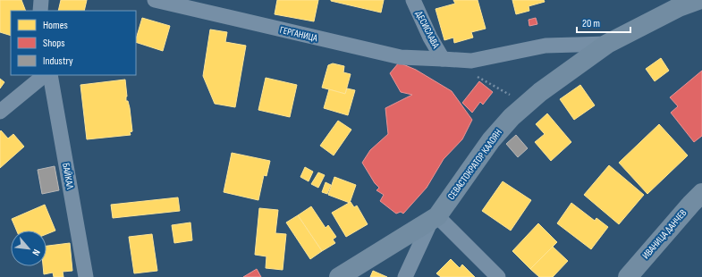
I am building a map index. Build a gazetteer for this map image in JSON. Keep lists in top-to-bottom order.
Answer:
{
  "streets": {
    "main road": ["СЕВАСТОКРАТОР КАЛОЯН", "ИВАНИЦА ДАНЧЕВ"],
    "street": ["ДЕСИСЛАВА", "ГЕРГАНИЦА", "БАЙКАЛ"]
  },
  "crossings": [
    ["ДЕСИСЛАВА", "ГЕРГАНИЦА"],
    ["ДЕСИСЛАВА", "СЕВАСТОКРАТОР КАЛОЯН"],
    ["ГЕРГАНИЦА", "СЕВАСТОКРАТОР КАЛОЯН"]
  ],
  "legend": ["Homes", "Shops", "Industry"],
  "scale_bar": "20 m",
  "north": "bottom right"
}
